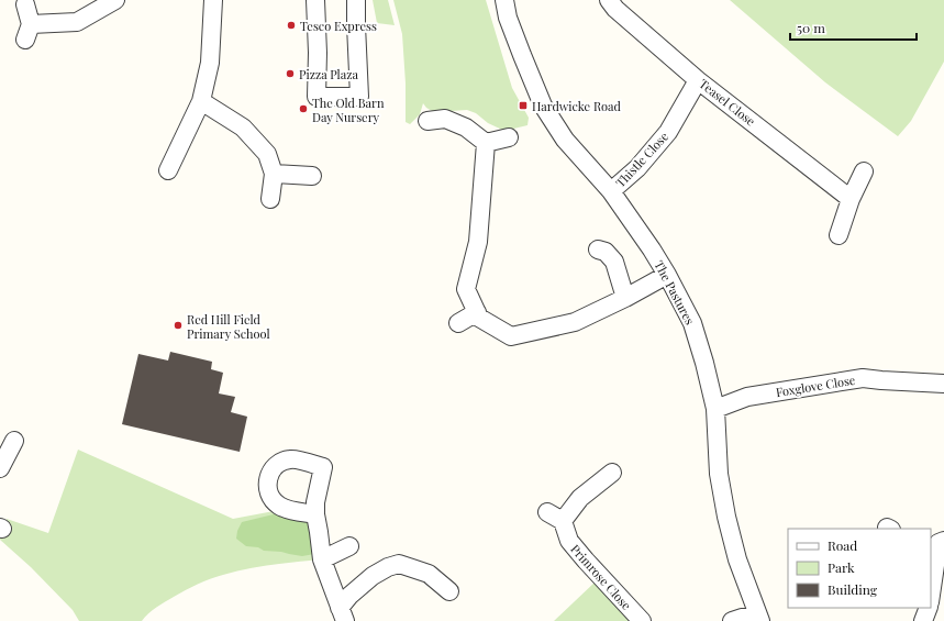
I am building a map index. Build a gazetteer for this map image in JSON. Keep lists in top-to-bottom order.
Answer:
{
  "streets": {
    "street": [
      "Teasel Close",
      "Thistle Close",
      "The Pastures",
      "Foxglove Close",
      "Primrose Close"
    ]
  },
  "crossings": [
    ["Teasel Close", "Thistle Close"],
    ["Thistle Close", "The Pastures"],
    ["The Pastures", "Foxglove Close"]
  ],
  "places": {
    "other": [
      "Tesco Express",
      "Pizza Plaza",
      "The Old Barn Day Nursery",
      "Red Hill Field Primary School"
    ],
    "transit": ["Hardwicke Road"]
  },
  "legend": ["Road", "Park", "Building"],
  "scale_bar": "50 m"
}
